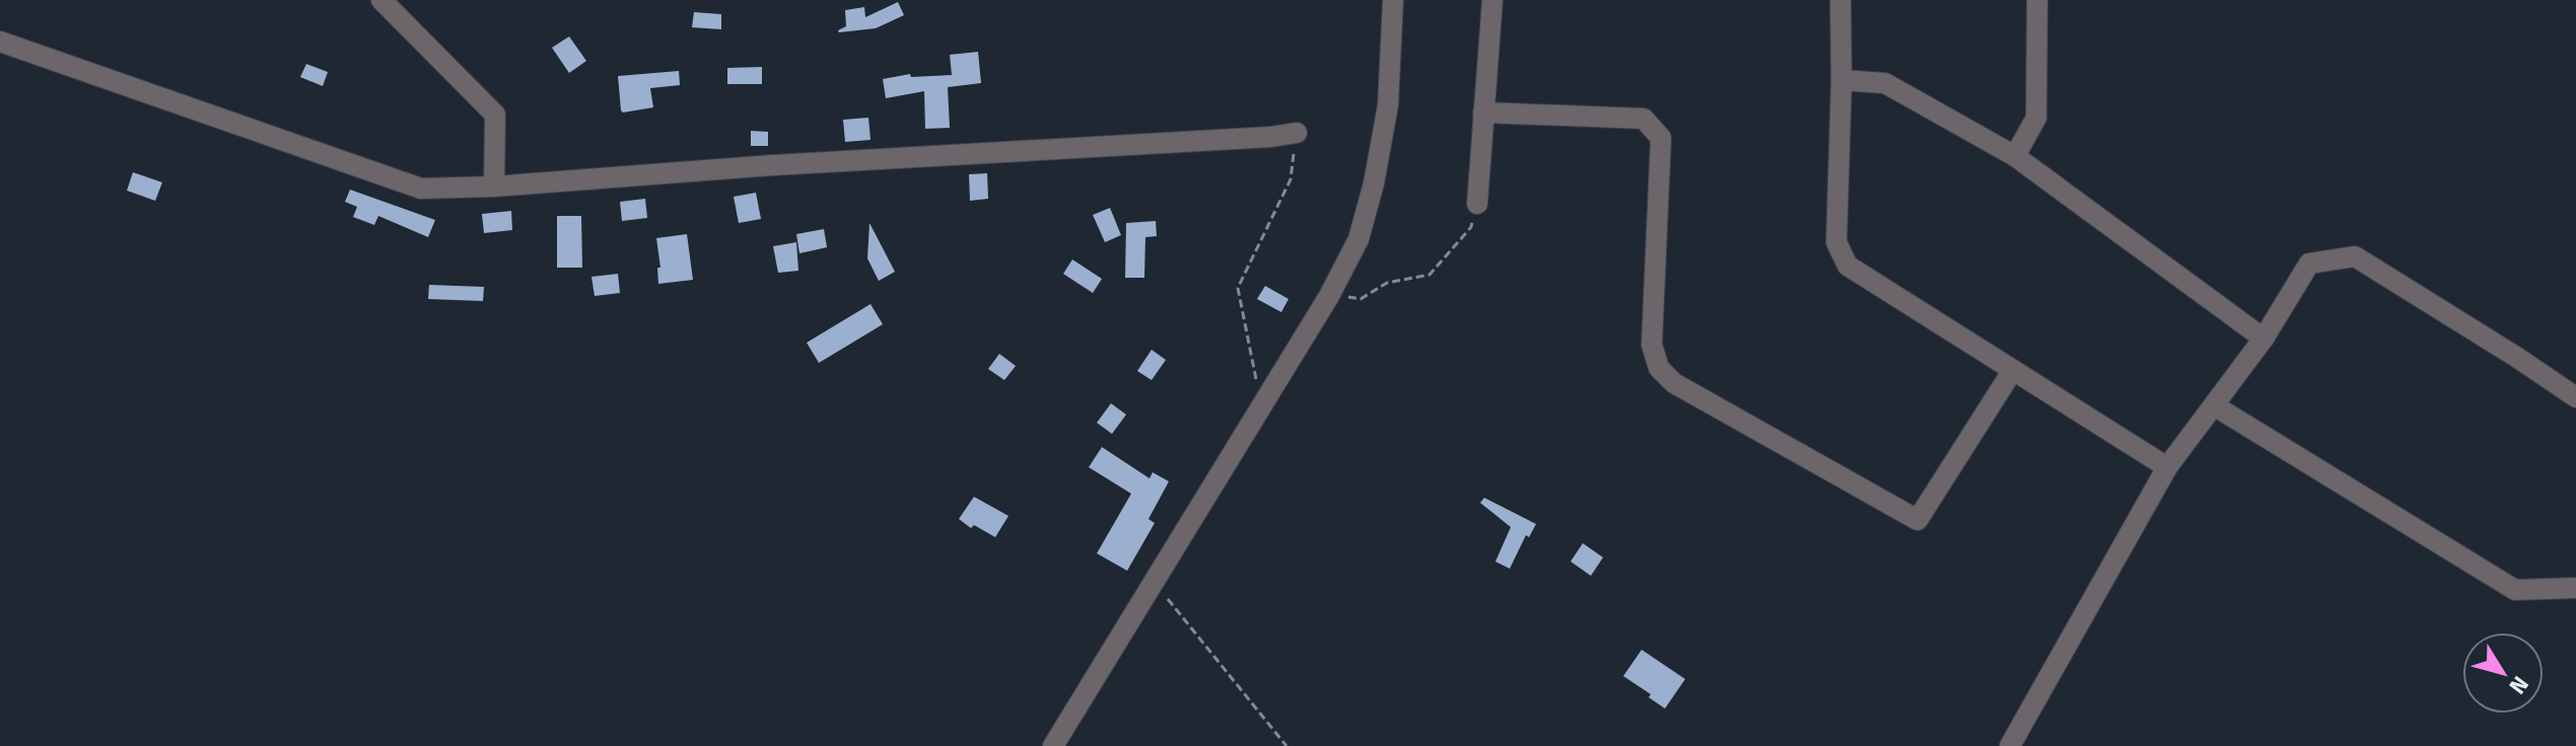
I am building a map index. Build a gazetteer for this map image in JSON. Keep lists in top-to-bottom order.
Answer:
{
  "north": "bottom right"
}
